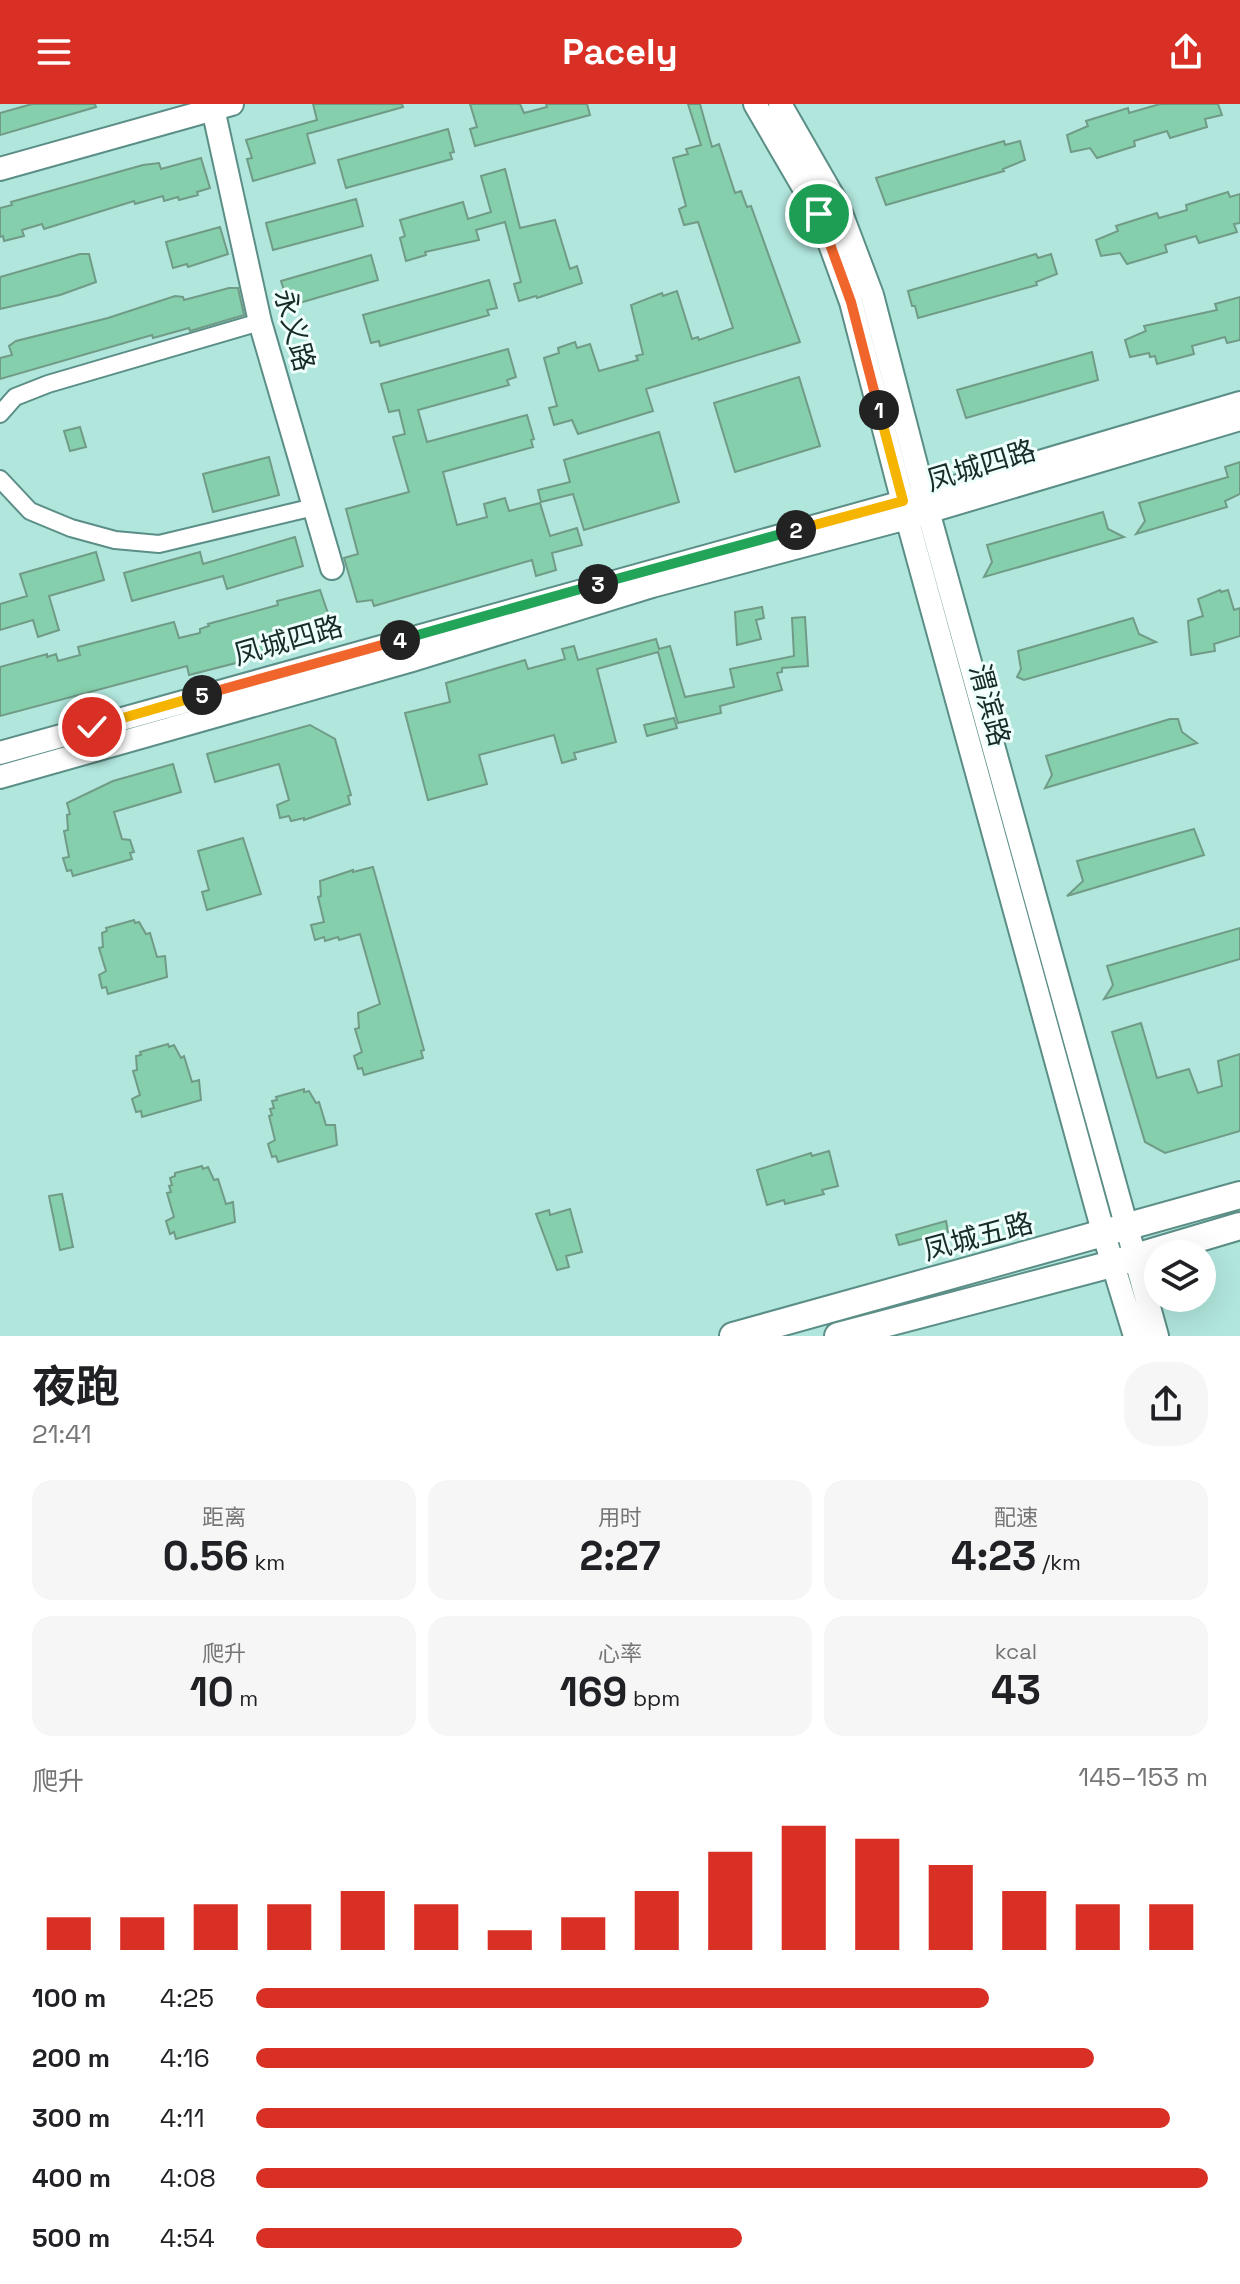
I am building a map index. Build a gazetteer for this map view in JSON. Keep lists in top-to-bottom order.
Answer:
{
  "streets": {
    "main road": ["凤城五路"],
    "street": ["永义路", "凤城四路", "渭滨路"]
  },
  "crossings": [
    ["凤城四路", "渭滨路"],
    ["渭滨路", "凤城五路"]
  ],
  "page": {
    "header": "Pacely",
    "pins": [
      "1",
      "2",
      "3",
      "4",
      "5"
    ],
    "heading": ["夜跑", "21:41"],
    "stats": [
      ["距离", "0.56 km"],
      ["用时", "2:27"],
      ["配速", "4:23 /km"],
      ["爬升", "10 m"],
      ["心率", "169 bpm"],
      ["kcal", "43"]
    ],
    "chart": ["爬升", "145–153 m"],
    "list": [
      {
        "name": "100 m",
        "note": "4:25"
      },
      {
        "name": "200 m",
        "note": "4:16"
      },
      {
        "name": "300 m",
        "note": "4:11"
      },
      {
        "name": "400 m",
        "note": "4:08"
      },
      {
        "name": "500 m",
        "note": "4:54"
      }
    ]
  }
}
